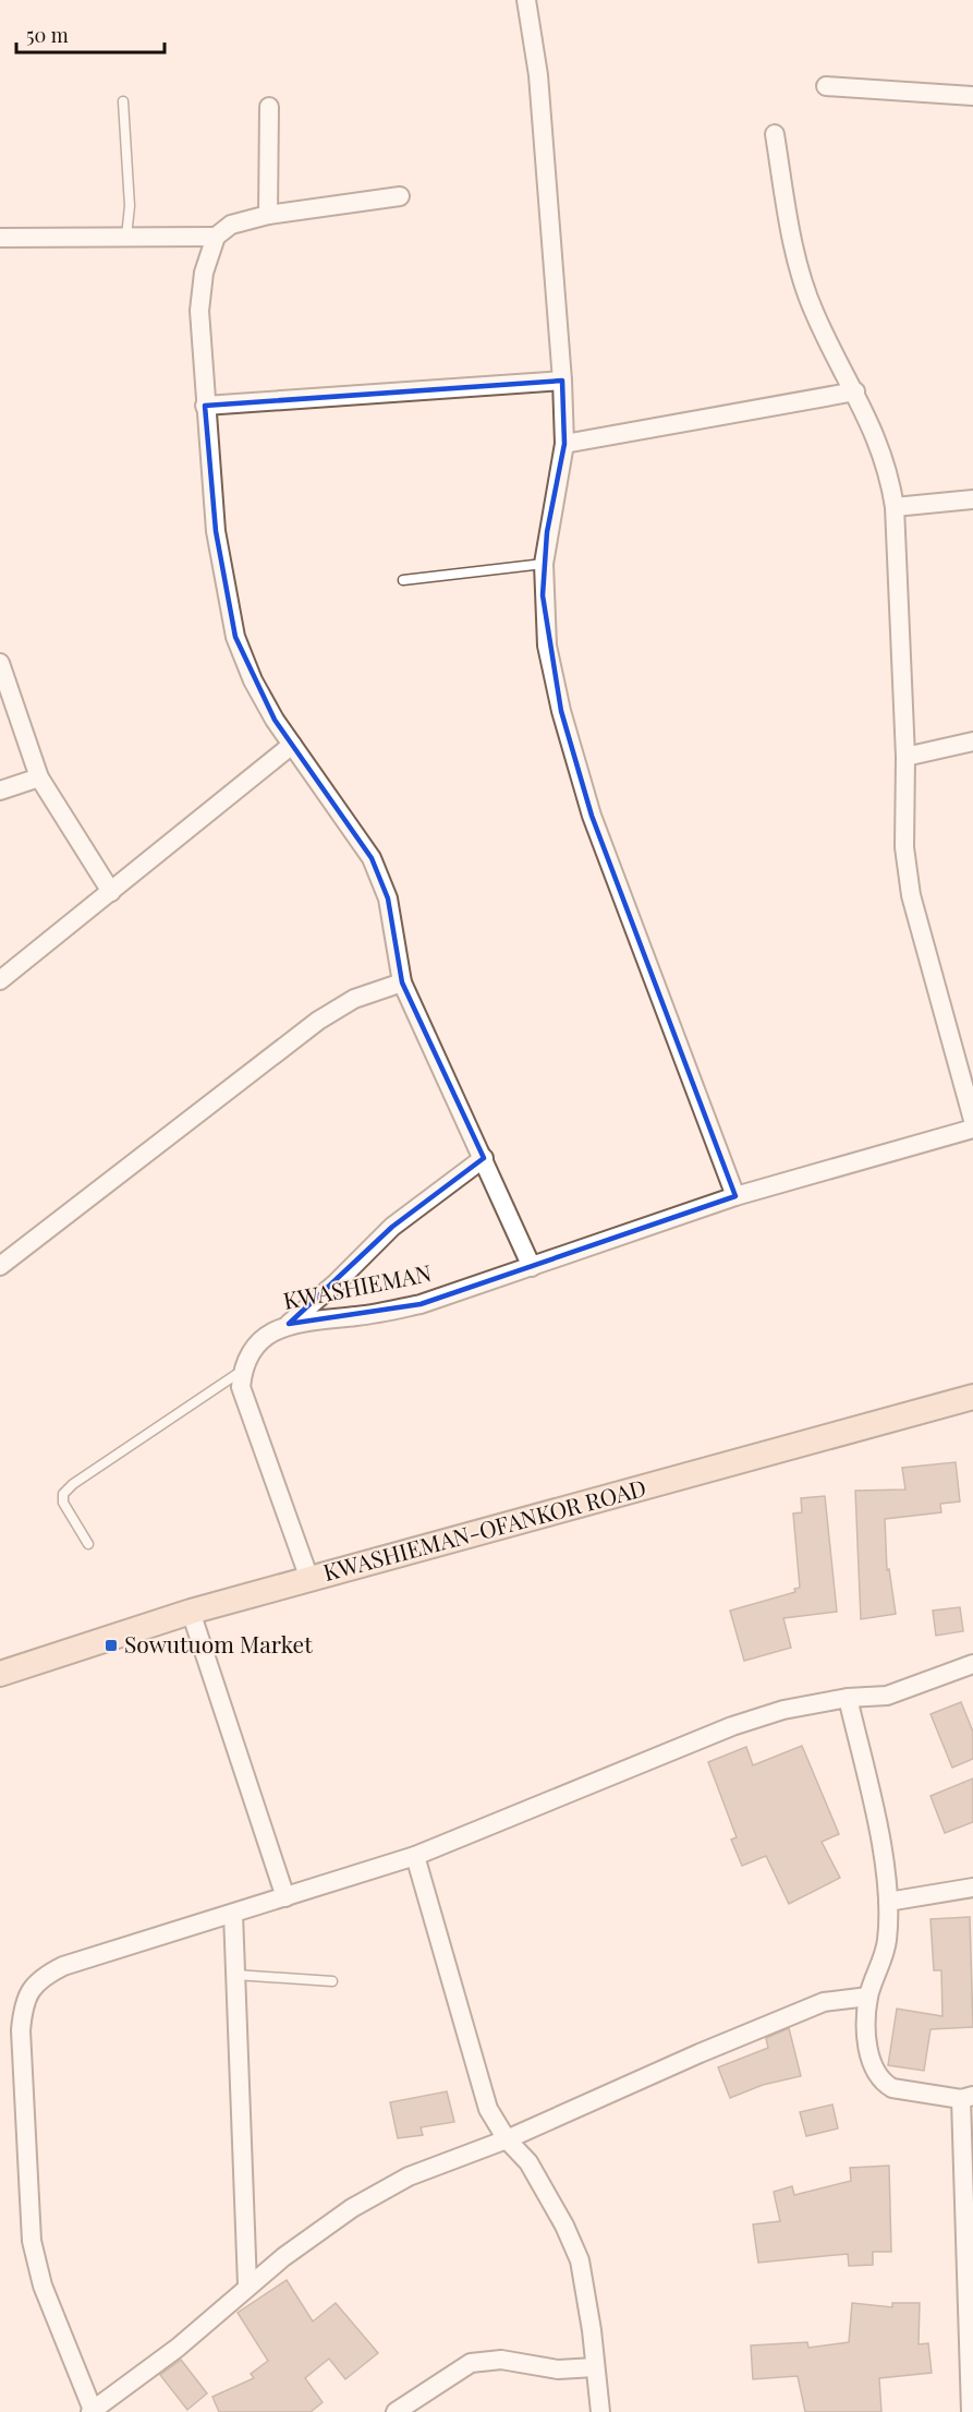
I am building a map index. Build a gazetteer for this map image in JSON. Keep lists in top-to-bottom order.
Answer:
{
  "streets": {
    "main road": ["KWASHIEMAN-OFANKOR ROAD"],
    "street": ["KWASHIEMAN"]
  },
  "places": {
    "transit": ["Sowutuom Market"]
  },
  "scale_bar": "50 m"
}
